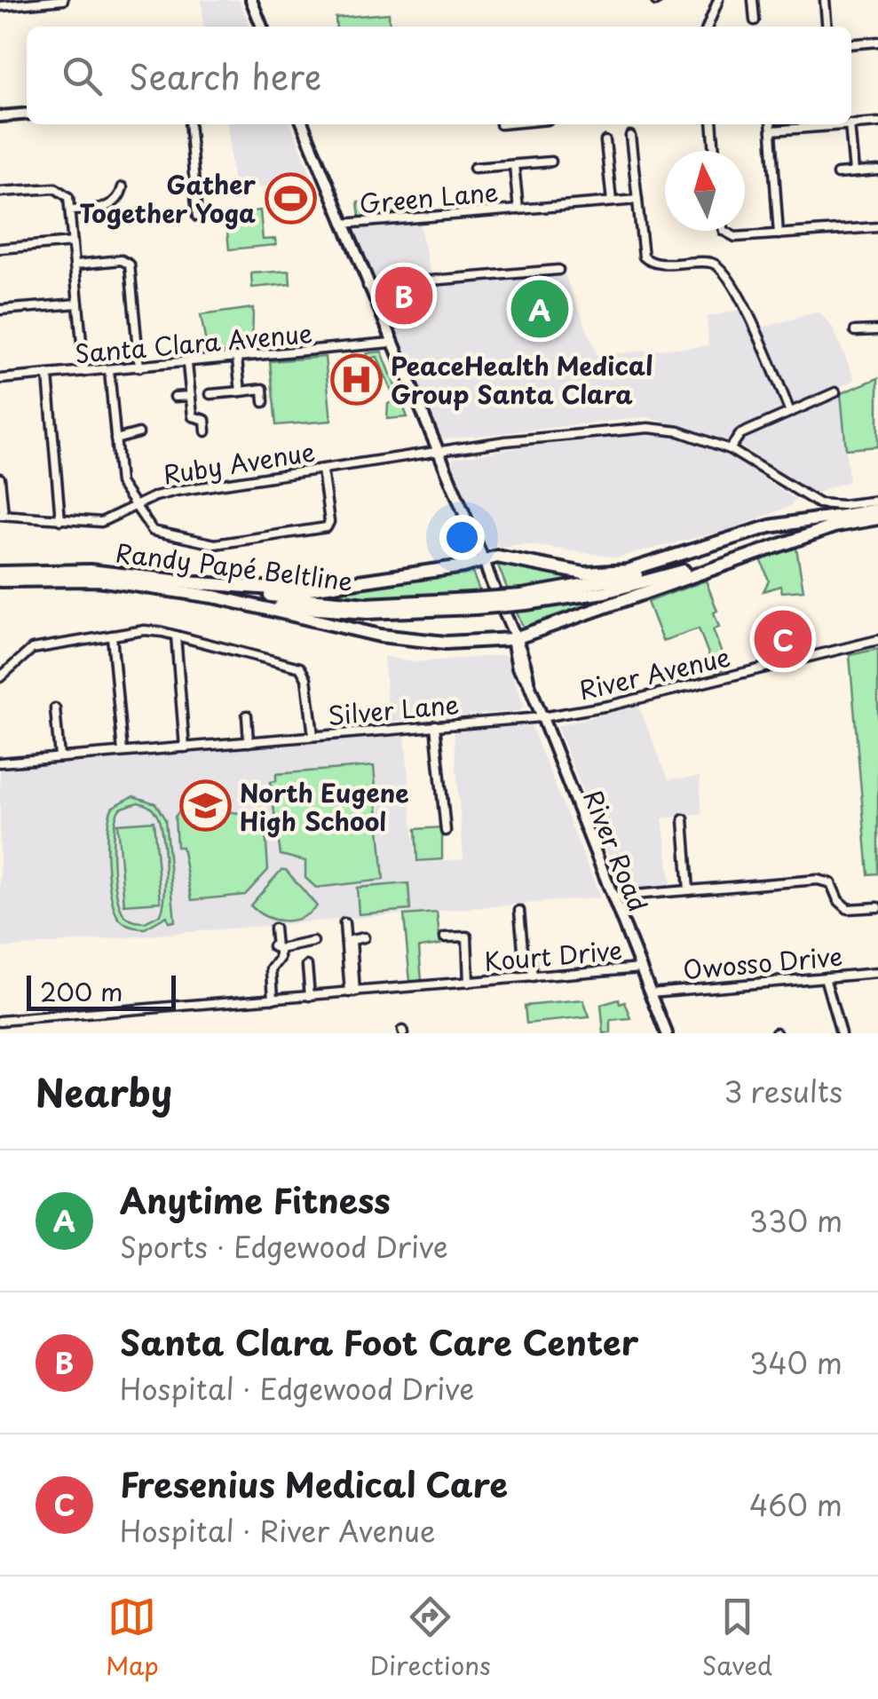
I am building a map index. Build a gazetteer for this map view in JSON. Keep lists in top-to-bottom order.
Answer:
{
  "streets": {
    "highway": ["Randy Papé Beltline"],
    "main road": ["River Road"],
    "street": [
      "Green Lane",
      "Santa Clara Avenue",
      "Ruby Avenue",
      "River Avenue",
      "Silver Lane",
      "Kourt Drive",
      "Owosso Drive"
    ]
  },
  "crossings": [
    ["Ruby Avenue", "River Road"],
    ["River Avenue", "Silver Lane"],
    ["River Avenue", "River Road"],
    ["Silver Lane", "River Road"],
    ["River Road", "Kourt Drive"],
    ["River Road", "Owosso Drive"]
  ],
  "places": {
    "sports": ["Gather Together Yoga"],
    "hospital": ["PeaceHealth Medical Group Santa Clara"],
    "school or university": ["North Eugene High School"]
  },
  "scale_bar": "200 m",
  "north": "top",
  "page": {
    "search": "Search here",
    "pins": ["B", "A", "C"],
    "scale": "200 m",
    "heading": ["Nearby", "3 results"],
    "list": [
      {
        "mark": "A",
        "name": "Anytime Fitness",
        "note": "Sports · Edgewood Drive",
        "value": "330 m"
      },
      {
        "mark": "B",
        "name": "Santa Clara Foot Care Center",
        "note": "Hospital · Edgewood Drive",
        "value": "340 m"
      },
      {
        "mark": "C",
        "name": "Fresenius Medical Care",
        "note": "Hospital · River Avenue",
        "value": "460 m"
      }
    ],
    "nav": ["Map", "Directions", "Saved"]
  }
}
